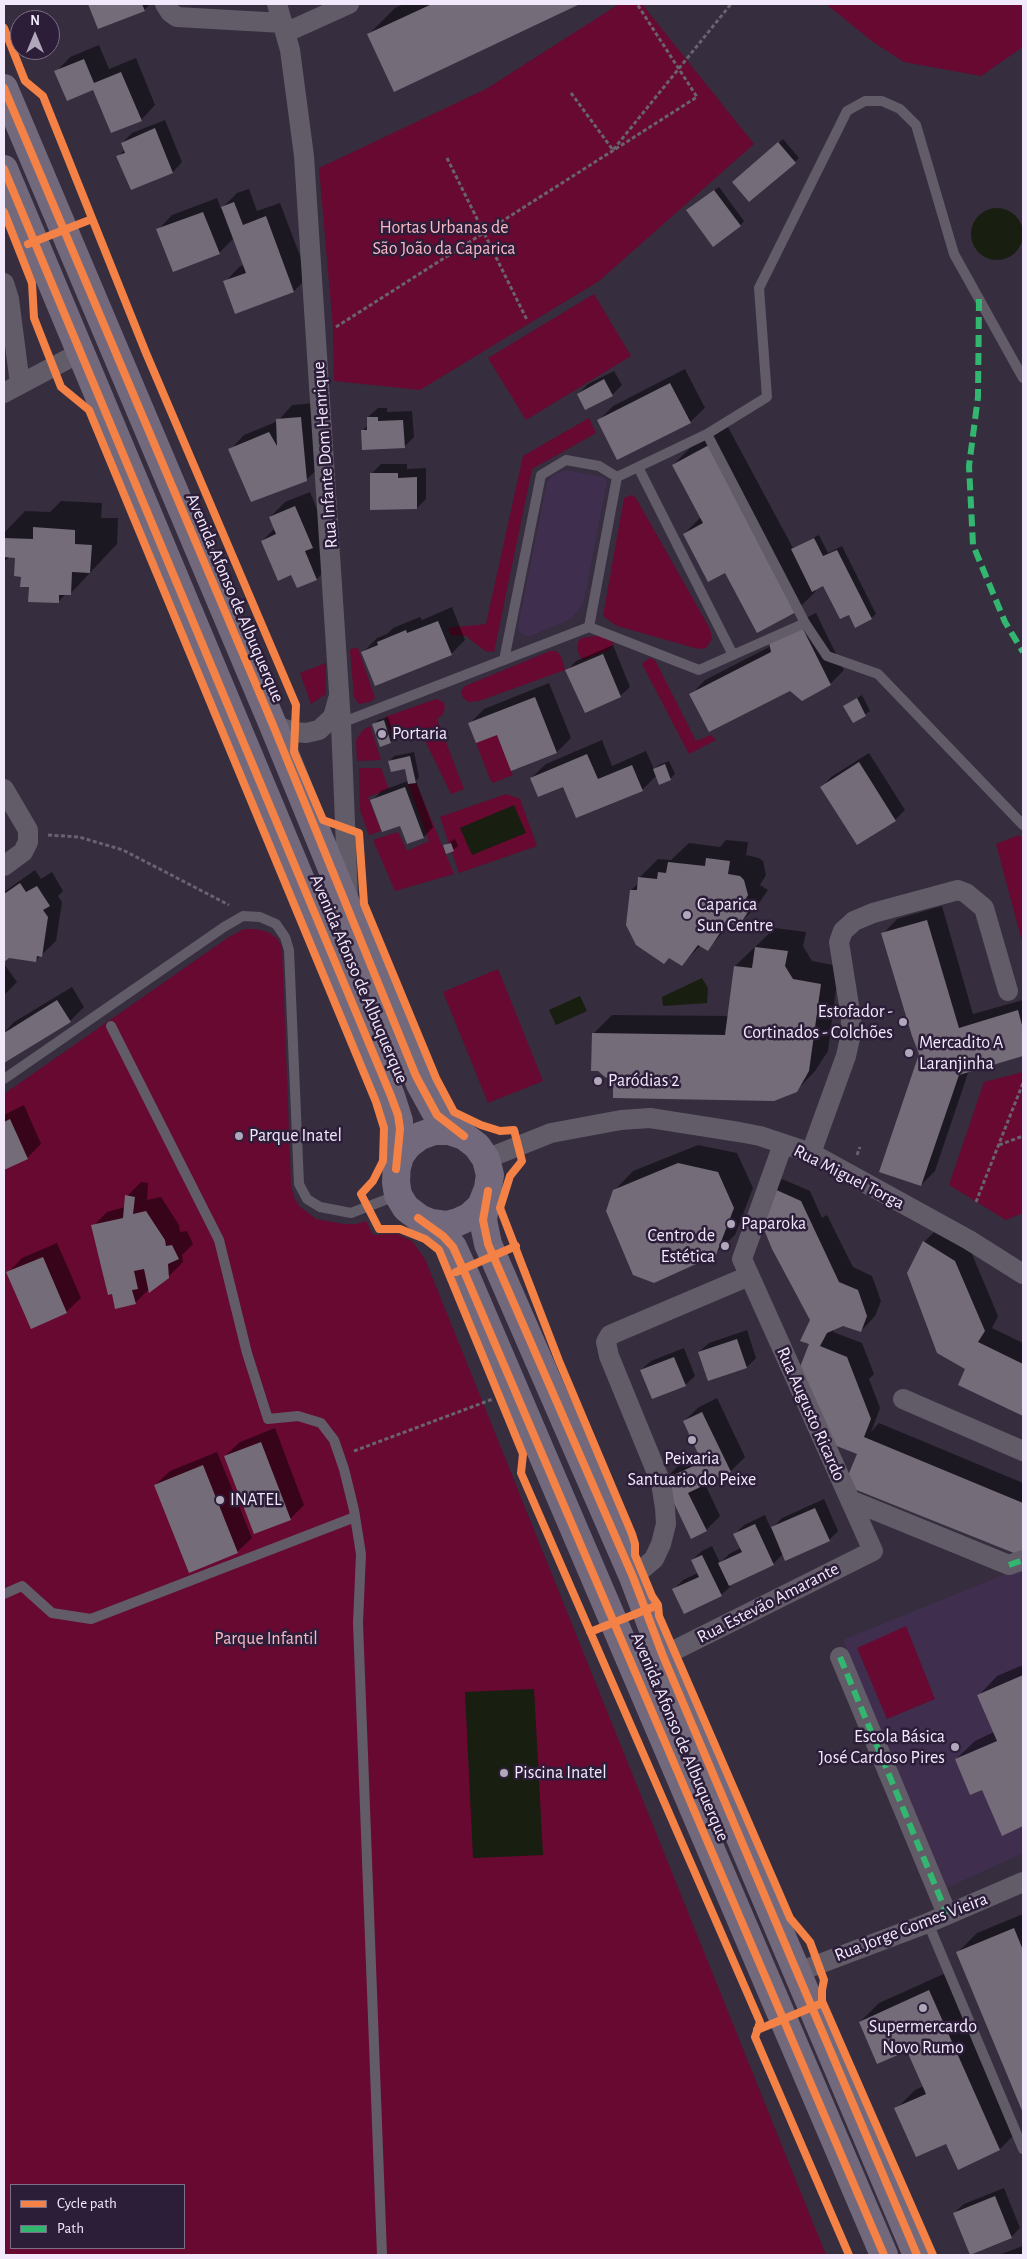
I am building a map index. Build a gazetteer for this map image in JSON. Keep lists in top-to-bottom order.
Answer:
{
  "streets": {
    "main road": ["Avenida Afonso de Albuquerque"],
    "street": [
      "Rua Infante Dom Henrique",
      "Rua Miguel Torga",
      "Rua Augusto Ricardo",
      "Rua Estevão Amarante",
      "Rua Jorge Gomes Vieira"
    ]
  },
  "crossings": [
    ["Rua Infante Dom Henrique", "Avenida Afonso de Albuquerque"],
    ["Avenida Afonso de Albuquerque", "Rua Miguel Torga"],
    ["Avenida Afonso de Albuquerque", "Rua Estevão Amarante"],
    ["Avenida Afonso de Albuquerque", "Rua Jorge Gomes Vieira"],
    ["Rua Miguel Torga", "Rua Augusto Ricardo"],
    ["Rua Augusto Ricardo", "Rua Estevão Amarante"]
  ],
  "parks": ["Hortas Urbanas de São João da Caparica", "Parque Infantil"],
  "places": [
    "Portaria",
    "Caparica Sun Centre",
    "Estofador - Cortinados - Colchões",
    "Mercadito A Laranjinha",
    "Paródias 2",
    "Parque Inatel",
    "Paparoka",
    "Centro de Estética",
    "Peixaria Santuario do Peixe",
    "INATEL",
    "Escola Básica José Cardoso Pires",
    "Piscina Inatel",
    "Supermercardo Novo Rumo"
  ],
  "legend": ["Cycle path", "Path"],
  "north": "top"
}
